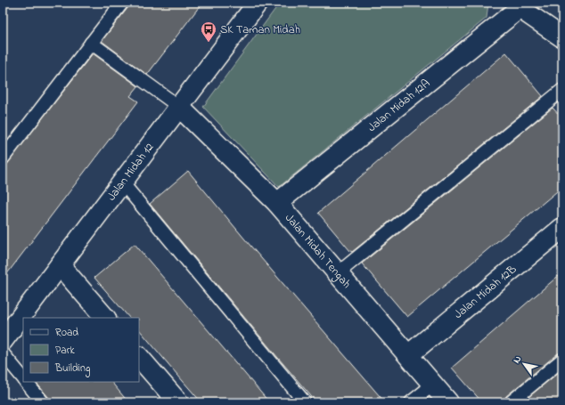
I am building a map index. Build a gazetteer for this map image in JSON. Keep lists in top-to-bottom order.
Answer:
{
  "streets": {
    "street": [
      "Jalan Midah 12A",
      "Jalan Midah 12",
      "Jalan Midah Tengah",
      "Jalan Midah 12B"
    ]
  },
  "crossings": [
    ["Jalan Midah 12A", "Jalan Midah Tengah"],
    ["Jalan Midah 12", "Jalan Midah Tengah"],
    ["Jalan Midah Tengah", "Jalan Midah 12B"]
  ],
  "places": {
    "bus stop": ["SK Taman Midah"]
  },
  "legend": ["Road", "Park", "Building"],
  "north": "top left"
}
